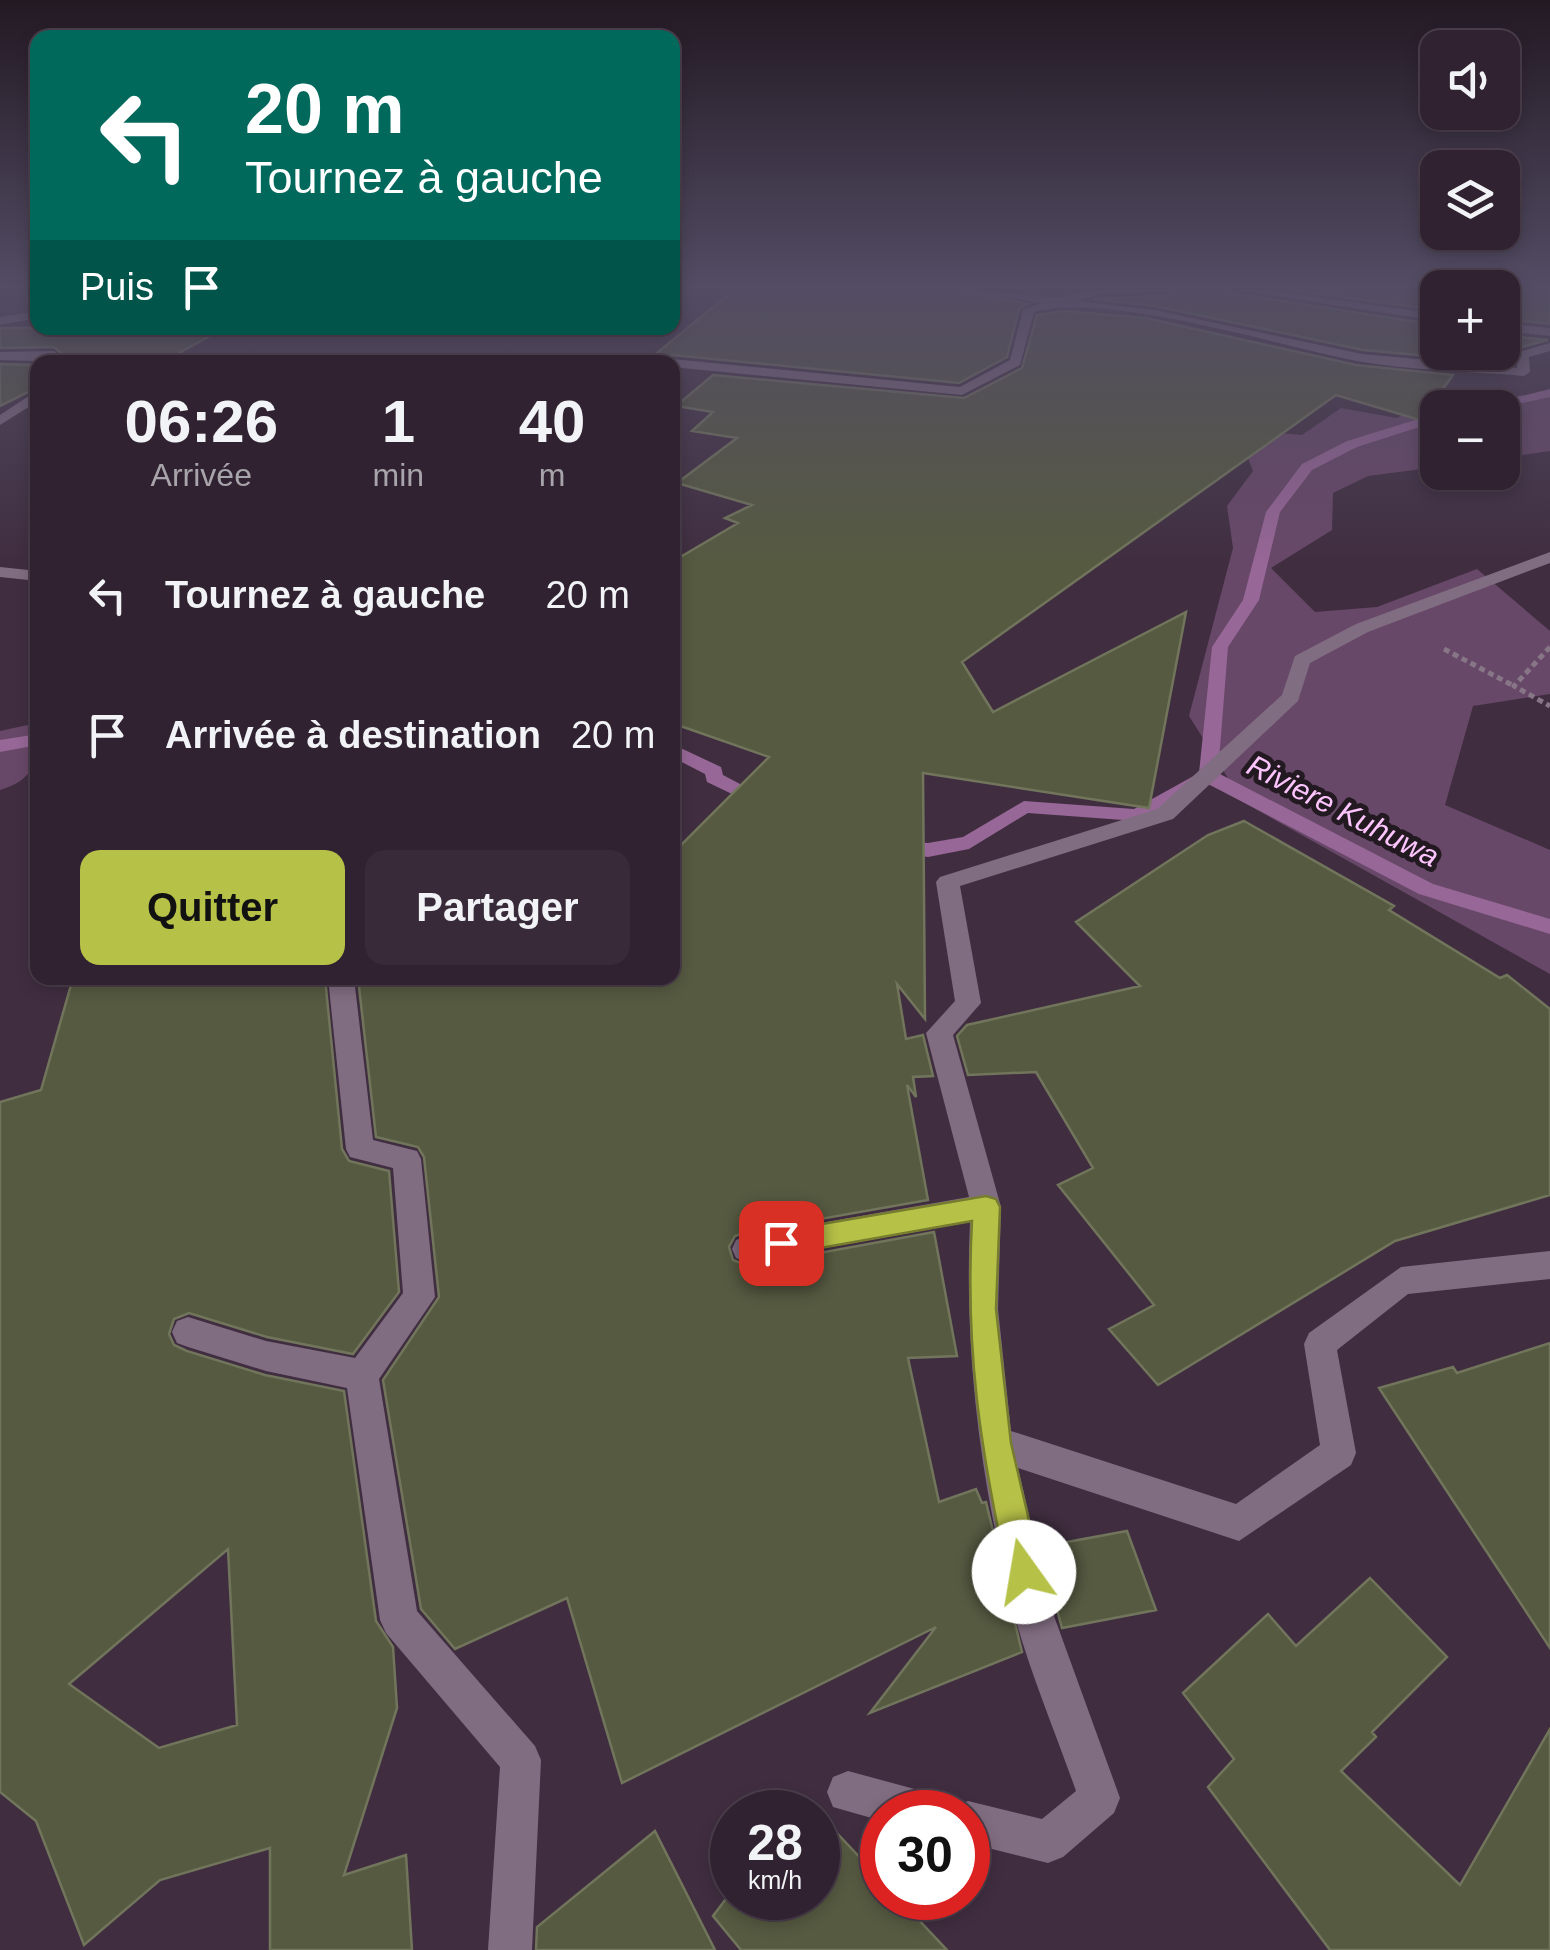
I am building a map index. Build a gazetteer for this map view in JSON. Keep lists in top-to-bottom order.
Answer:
{
  "water": ["Riviere Kuhuwa"],
  "page": {
    "map_buttons": ["+", "−"],
    "turn": ["20 m", "Tournez à gauche"],
    "then": "Puis",
    "eta": [
      "06:26",
      "Arrivée",
      "1",
      "min",
      "40",
      "m"
    ],
    "list": [
      {
        "name": "Tournez à gauche",
        "value": "20 m"
      },
      {
        "name": "Arrivée à destination",
        "value": "20 m"
      }
    ],
    "buttons": ["Quitter", "Partager"],
    "speed": "28 km/h",
    "limit": "30"
  }
}
